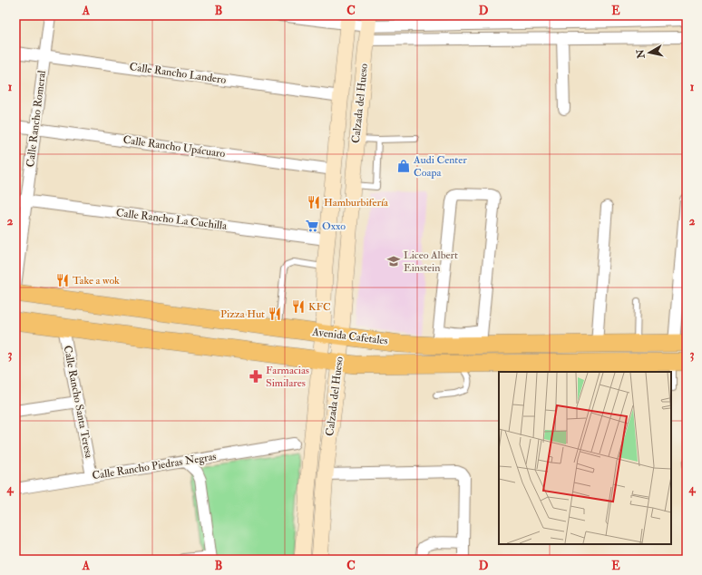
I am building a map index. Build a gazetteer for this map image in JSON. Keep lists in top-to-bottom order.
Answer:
{
  "streets": {
    "main road": ["Calzada del Hueso", "Avenida Cafetales"],
    "street": [
      "Calle Rancho Landero",
      "Calle Rancho Romeral",
      "Calle Rancho Upácuaro",
      "Calle Rancho La Cuchilla",
      "Calle Rancho Santa Teresa",
      "Calle Rancho Piedras Negras"
    ]
  },
  "crossings": [
    ["Calle Rancho Landero", "Calzada del Hueso"],
    ["Calle Rancho Landero", "Calle Rancho Romeral"],
    ["Calzada del Hueso", "Calle Rancho Upácuaro"],
    ["Calzada del Hueso", "Calle Rancho La Cuchilla"],
    ["Calzada del Hueso", "Avenida Cafetales"],
    ["Calle Rancho Romeral", "Calle Rancho Upácuaro"],
    ["Calle Rancho Romeral", "Calle Rancho La Cuchilla"],
    ["Avenida Cafetales", "Calle Rancho Santa Teresa"],
    ["Calle Rancho Santa Teresa", "Calle Rancho Piedras Negras"]
  ],
  "places": {
    "shop": ["Audi Center Coapa"],
    "restaurant": [
      "Hamburbifería",
      "Take a wok",
      "KFC",
      "Pizza Hut"
    ],
    "supermarket": ["Oxxo"],
    "school or university": ["Liceo Albert Einstein"],
    "pharmacy": ["Farmacias Similares"]
  },
  "north": "left",
  "grid": {
    "columns": [
      "A",
      "B",
      "C",
      "D",
      "E"
    ],
    "rows": [
      "1",
      "2",
      "3",
      "4"
    ]
  }
}
